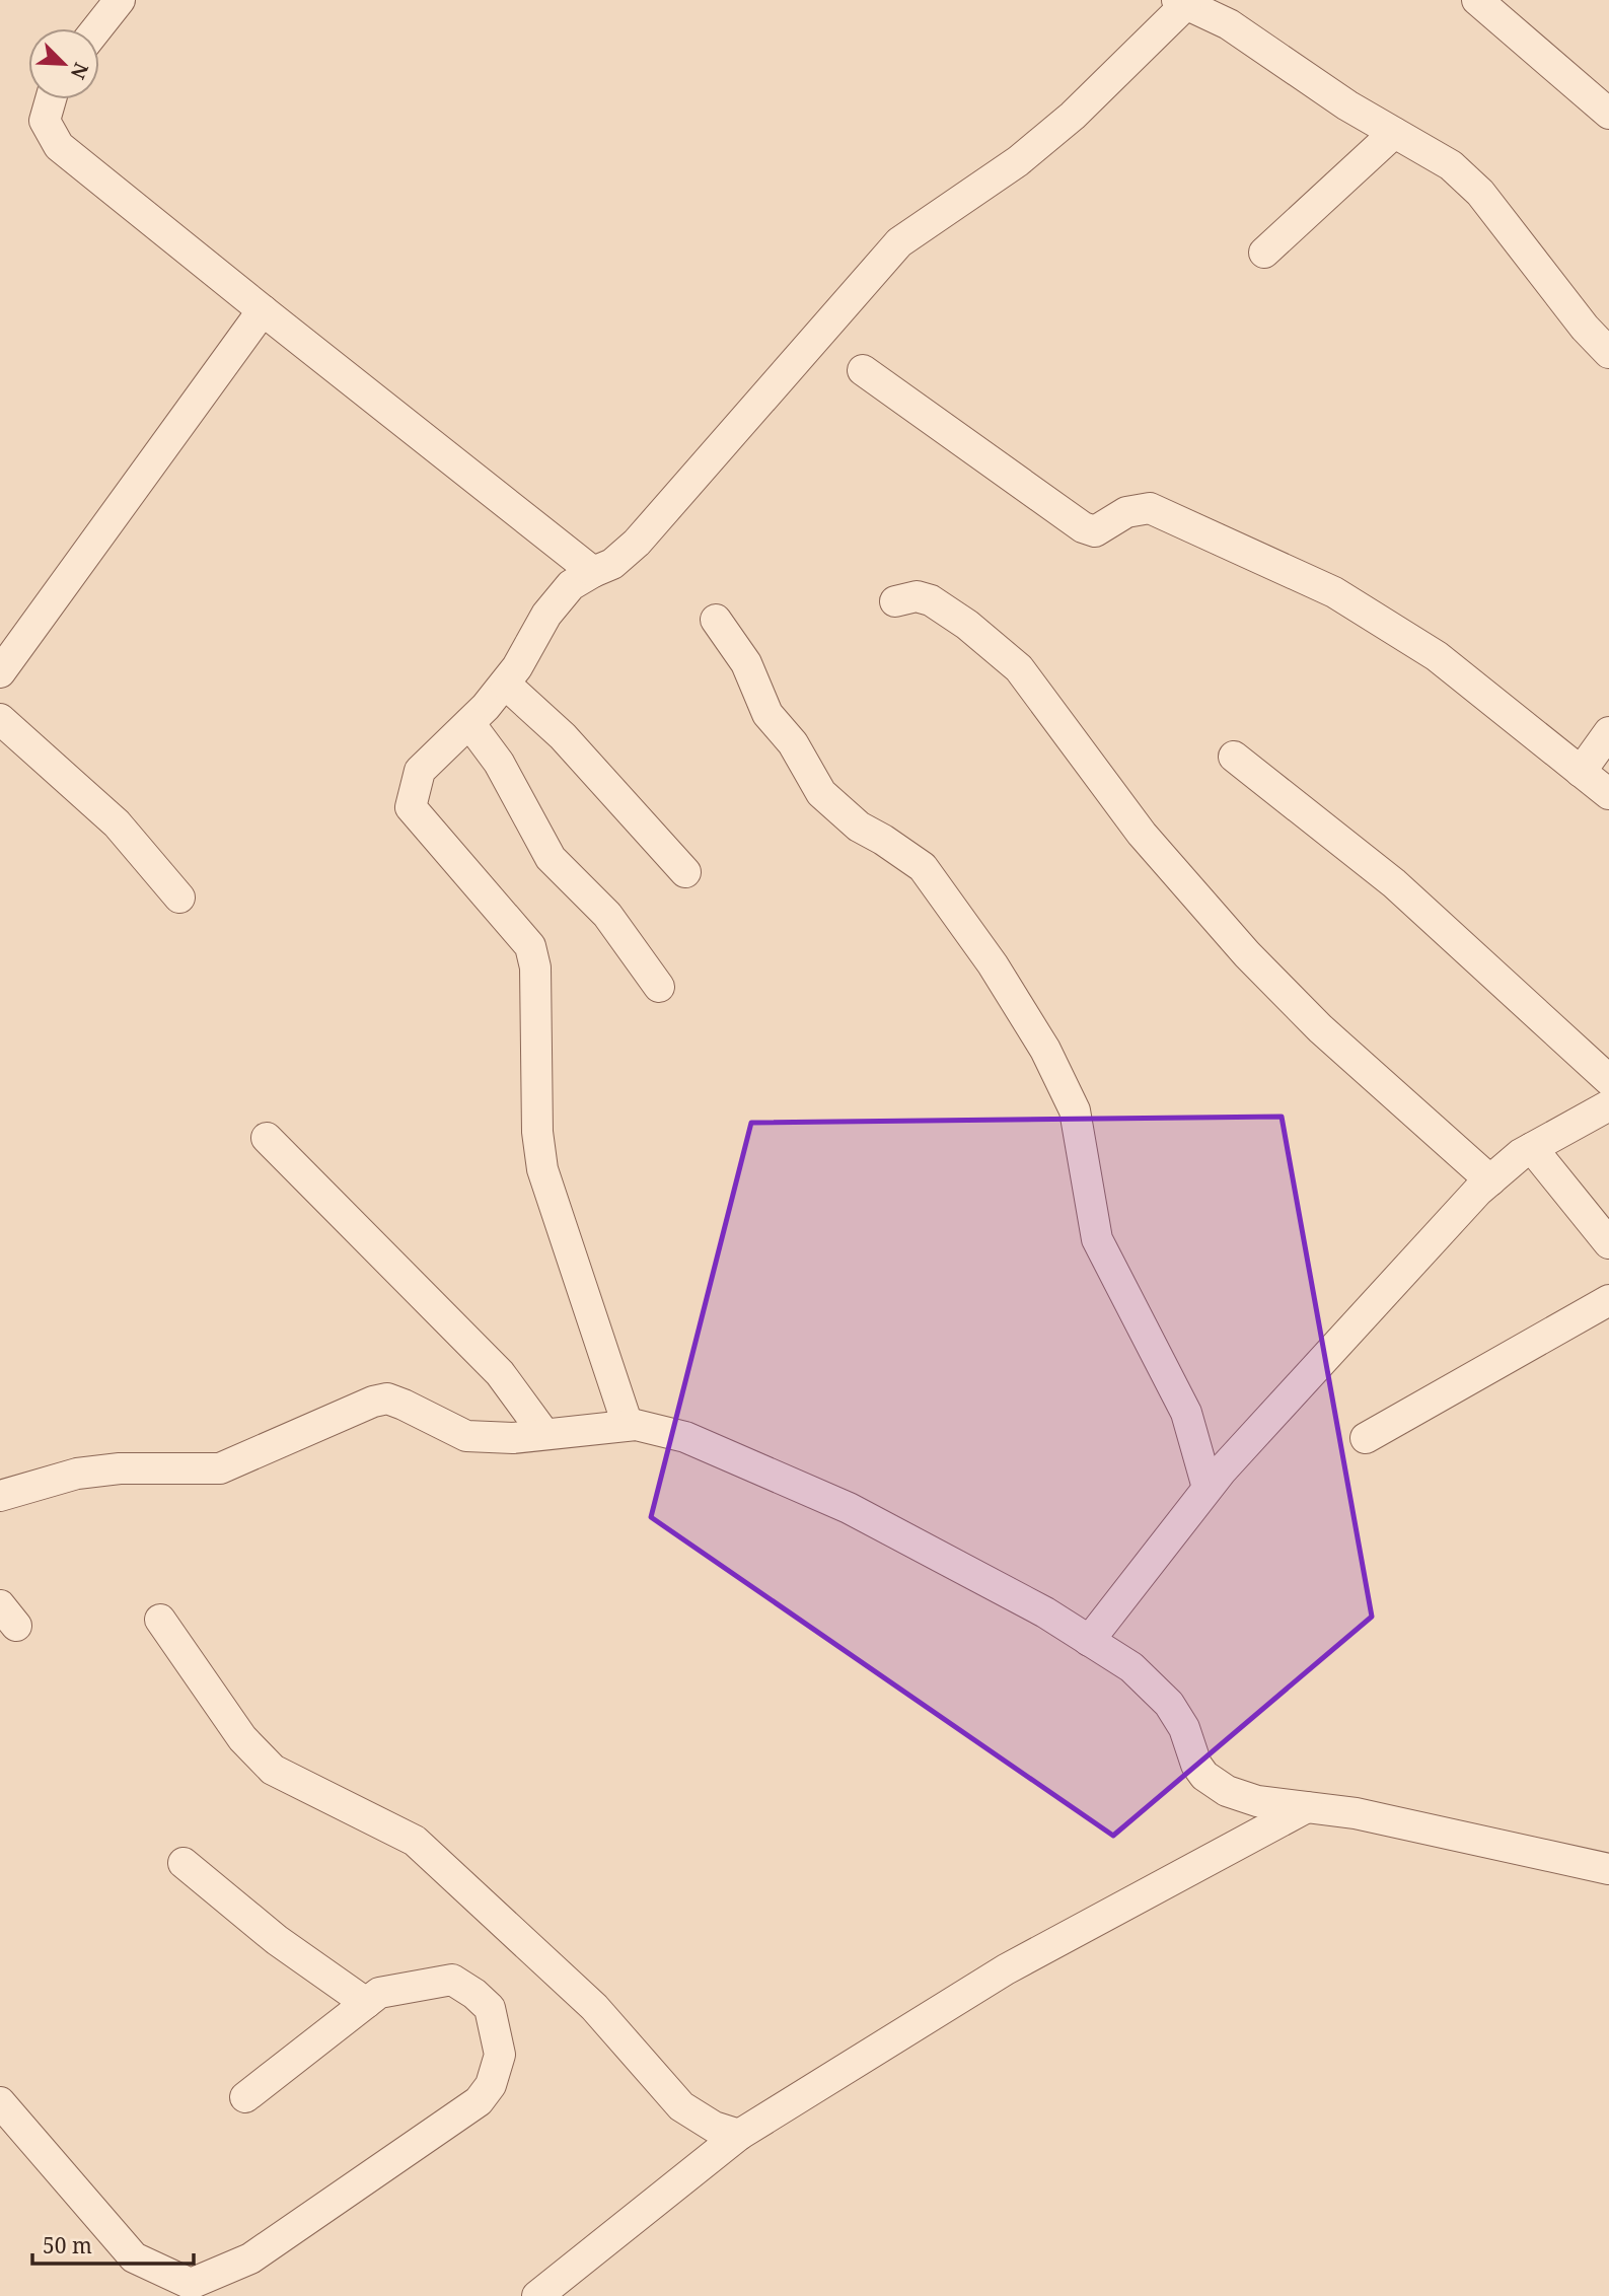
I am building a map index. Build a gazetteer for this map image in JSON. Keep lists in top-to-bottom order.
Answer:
{
  "scale_bar": "50 m",
  "north": "bottom right"
}
